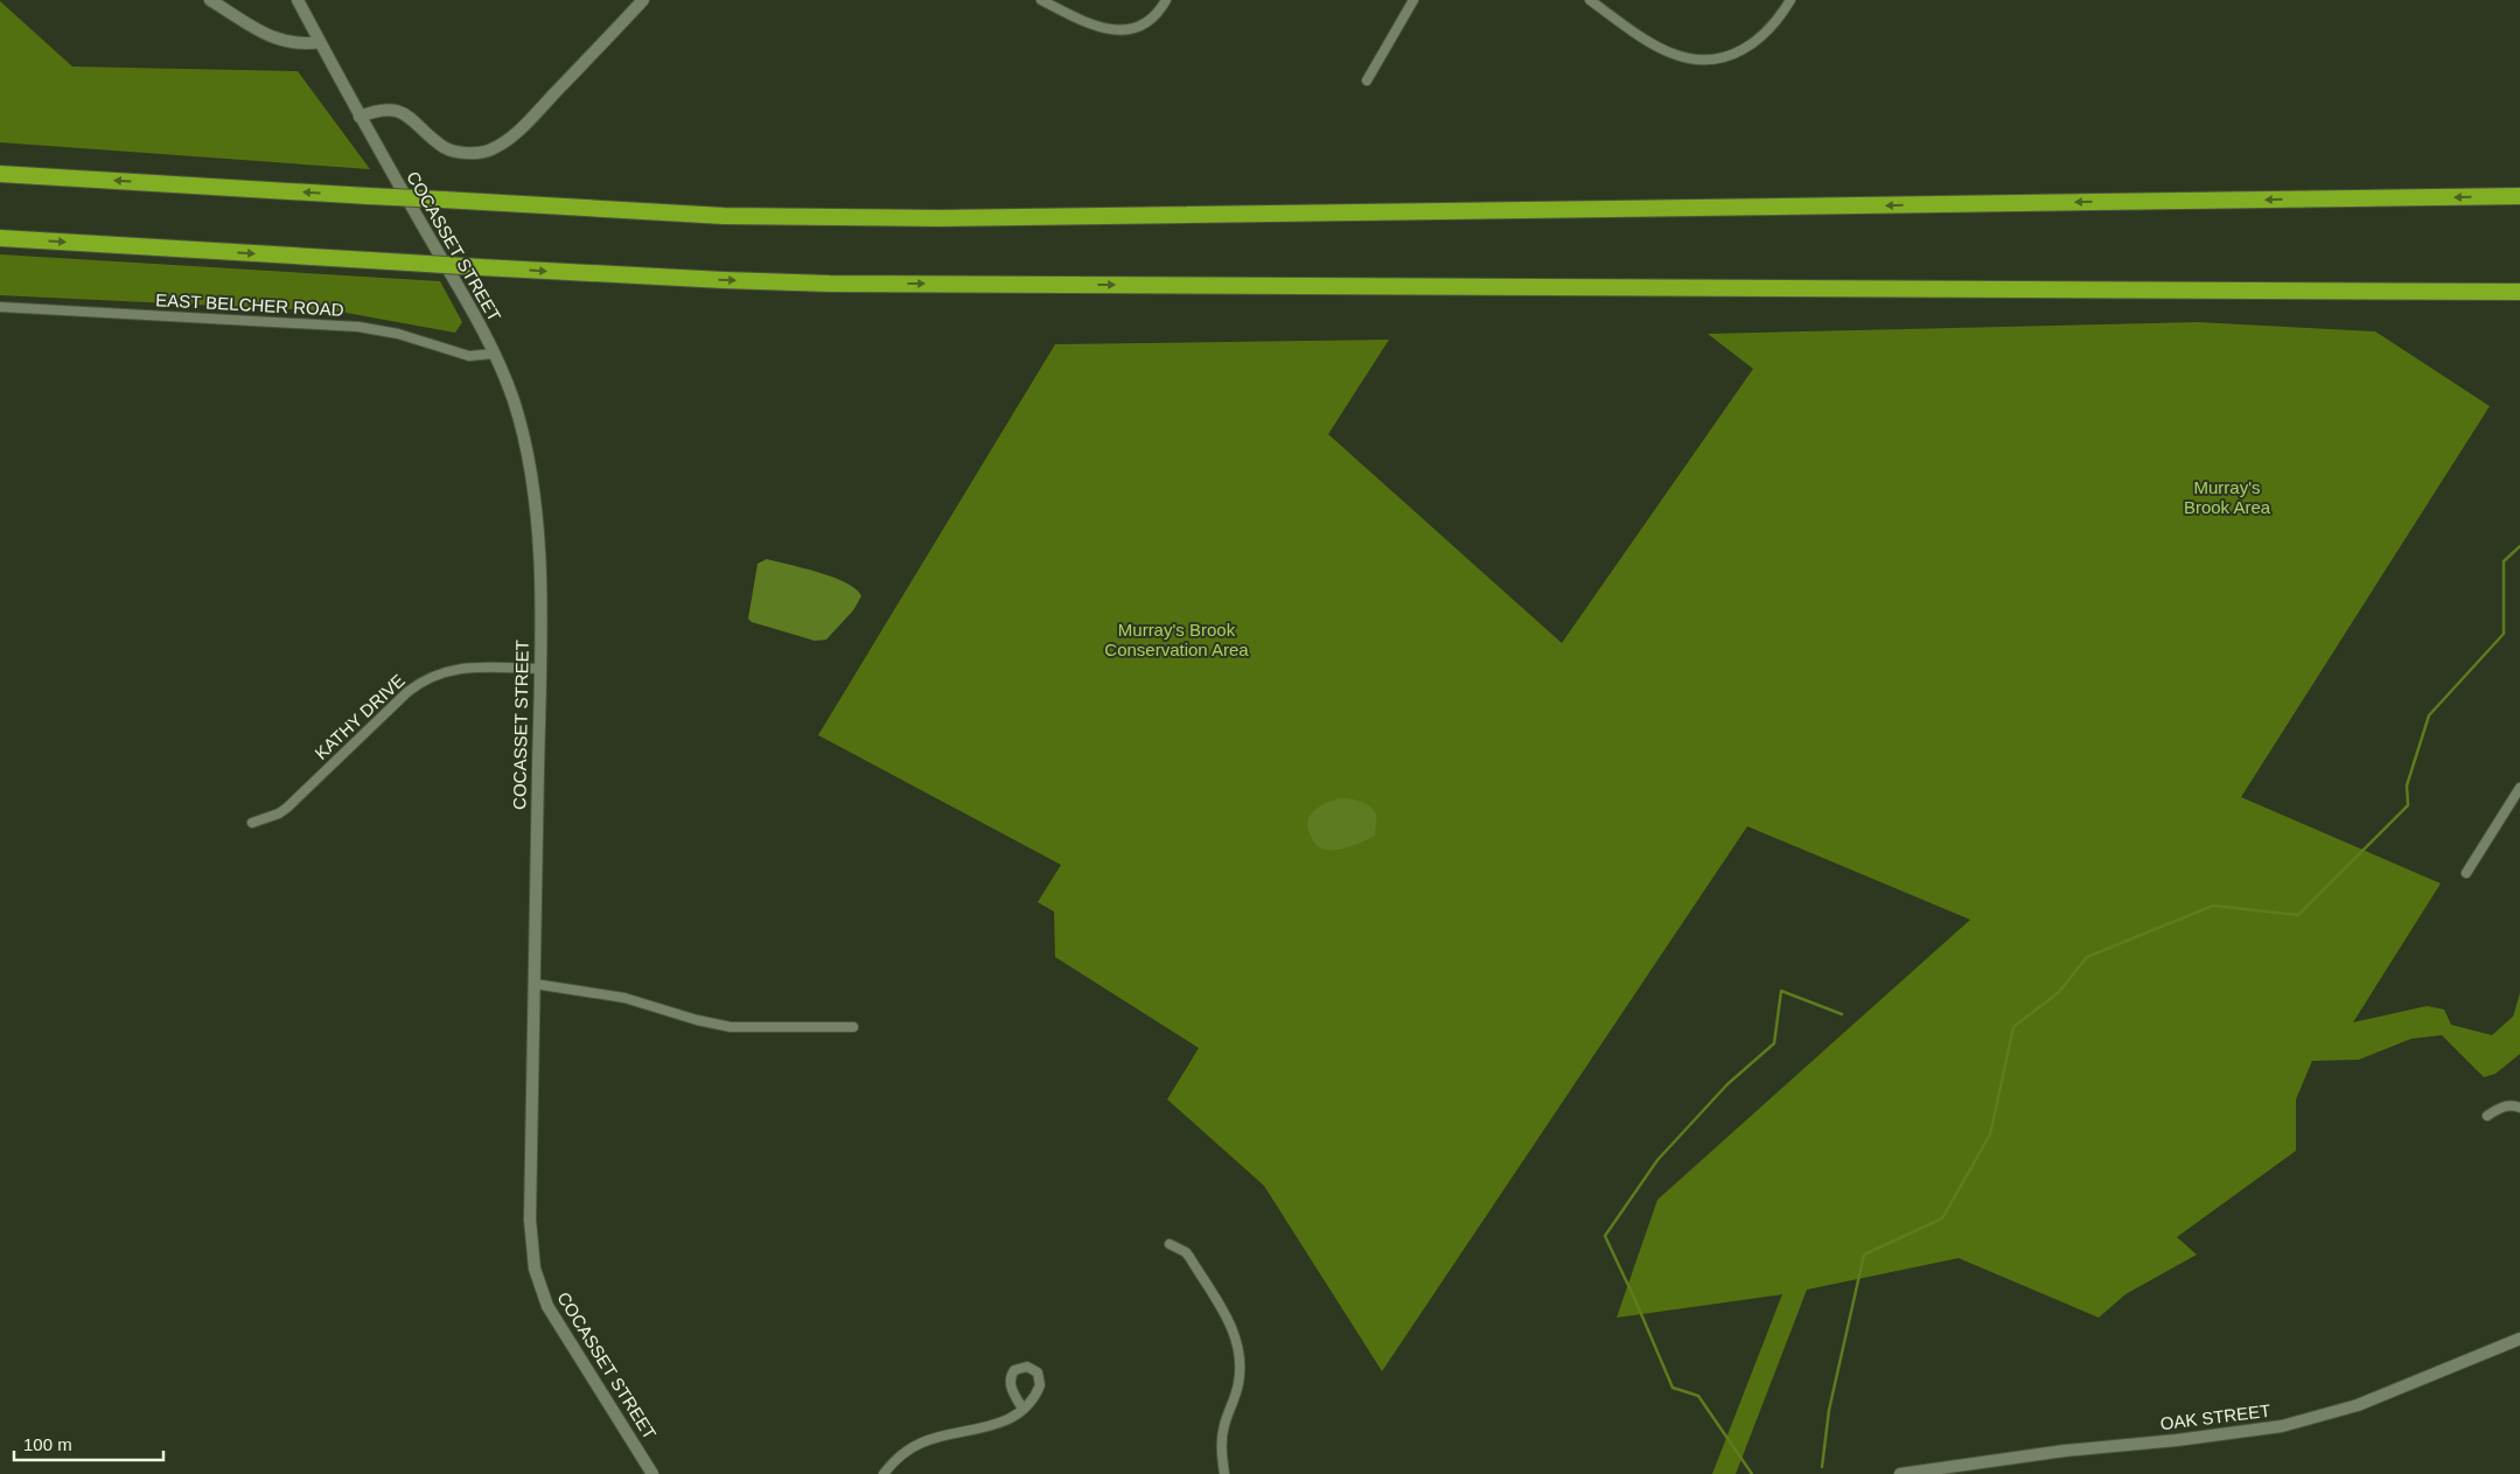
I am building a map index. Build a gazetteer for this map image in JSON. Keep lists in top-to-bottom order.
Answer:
{
  "streets": {
    "main road": ["COCASSET STREET", "OAK STREET"],
    "street": ["EAST BELCHER ROAD", "KATHY DRIVE"]
  },
  "crossings": [
    ["COCASSET STREET", "EAST BELCHER ROAD"],
    ["COCASSET STREET", "KATHY DRIVE"]
  ],
  "parks": ["Murray's Brook Area", "Murray's Brook Conservation Area"],
  "scale_bar": "100 m"
}
